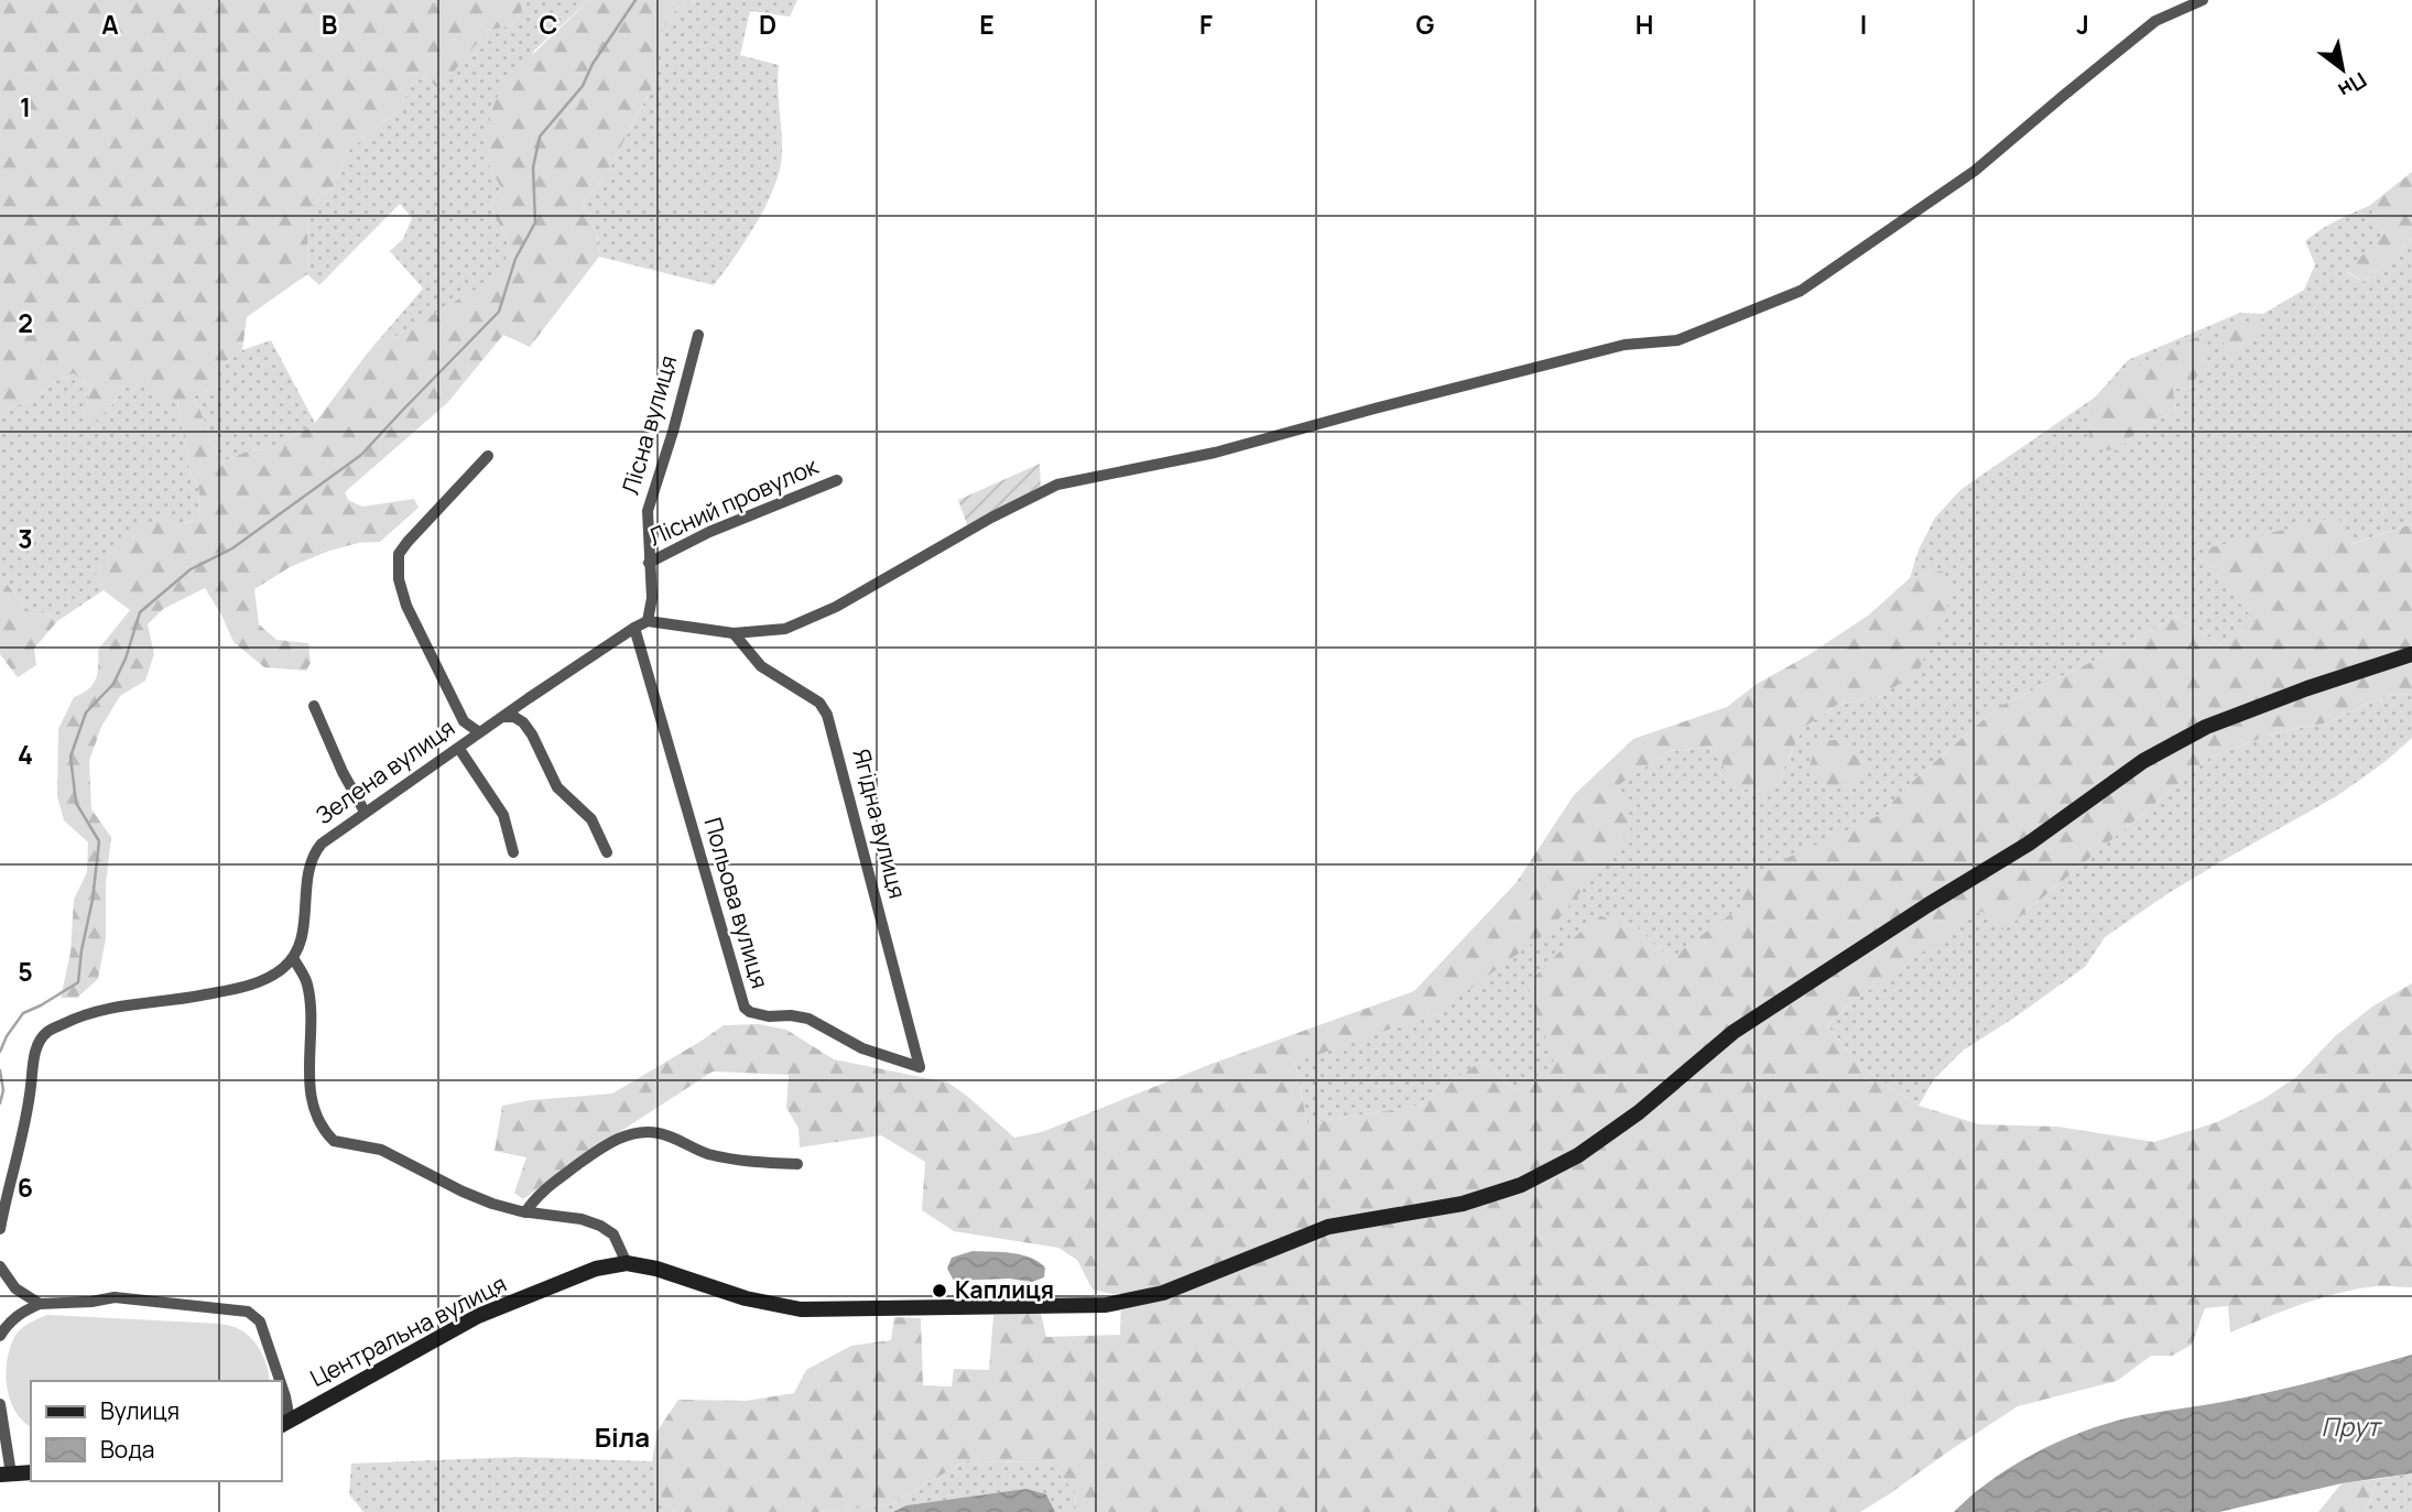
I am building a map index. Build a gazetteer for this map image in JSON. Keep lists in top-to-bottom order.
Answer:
{
  "streets": {
    "main road": ["Центральна вулиця"],
    "street": [
      "Лісна вулиця",
      "Лісний провулок",
      "Зелена вулиця",
      "Ягідна вулиця",
      "Польова вулиця"
    ]
  },
  "crossings": [
    ["Лісна вулиця", "Лісний провулок"],
    ["Лісна вулиця", "Зелена вулиця"],
    ["Зелена вулиця", "Польова вулиця"],
    ["Ягідна вулиця", "Польова вулиця"]
  ],
  "districts": ["Біла"],
  "water": ["Прут"],
  "places": ["Каплиця"],
  "legend": ["Вулиця", "Вода"],
  "north": "bottom right",
  "grid": {
    "columns": [
      "A",
      "B",
      "C",
      "D",
      "E",
      "F",
      "G",
      "H",
      "I",
      "J"
    ],
    "rows": [
      "1",
      "2",
      "3",
      "4",
      "5",
      "6"
    ]
  }
}
